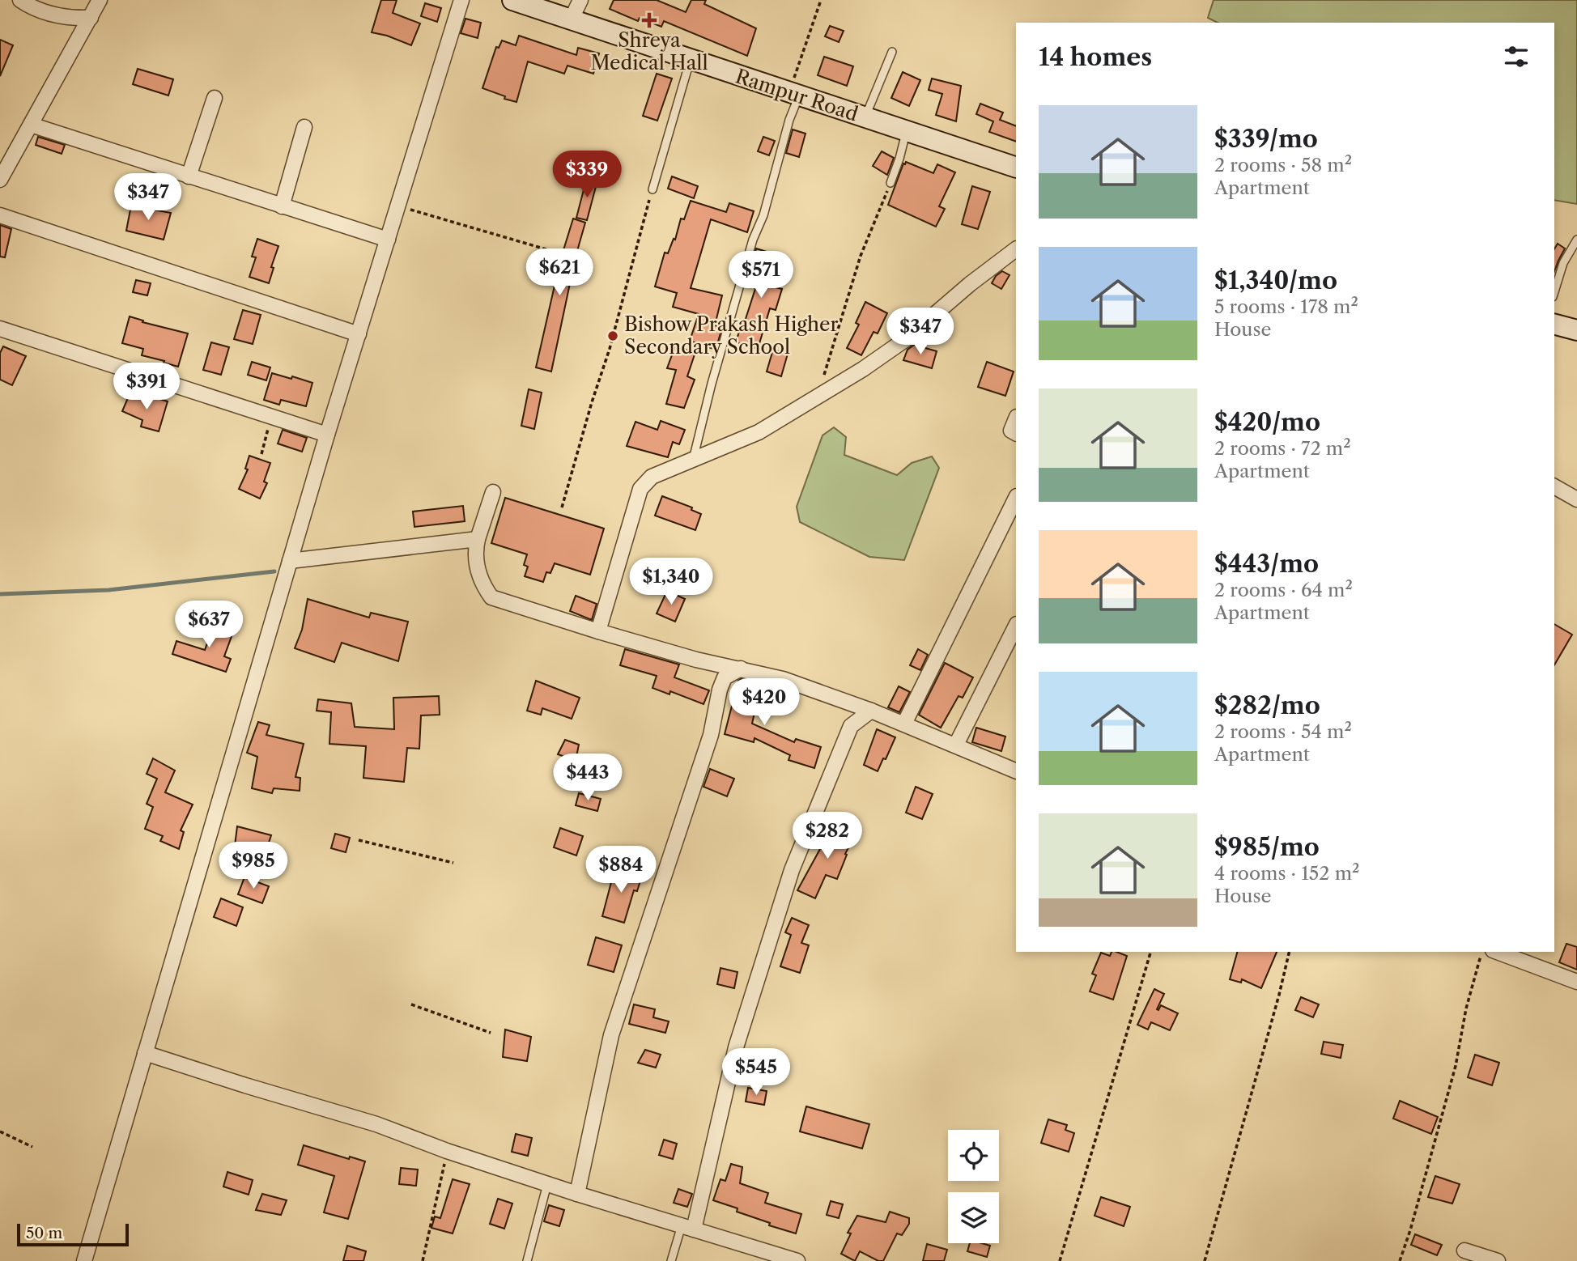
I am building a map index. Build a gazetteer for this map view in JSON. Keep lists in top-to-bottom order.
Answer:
{
  "streets": {
    "main road": ["Rampur Road"]
  },
  "places": {
    "health": ["Shreya Medical Hall"],
    "other": ["Bishow Prakash Higher Secondary School"]
  },
  "scale_bar": "50 m",
  "page": {
    "heading": "14 homes",
    "list": [
      {
        "name": "$339/mo",
        "note": "2 rooms · 58 m² · Apartment"
      },
      {
        "name": "$1,340/mo",
        "note": "5 rooms · 178 m² · House"
      },
      {
        "name": "$420/mo",
        "note": "2 rooms · 72 m² · Apartment"
      },
      {
        "name": "$443/mo",
        "note": "2 rooms · 64 m² · Apartment"
      },
      {
        "name": "$282/mo",
        "note": "2 rooms · 54 m² · Apartment"
      },
      {
        "name": "$985/mo",
        "note": "4 rooms · 152 m² · House"
      }
    ],
    "price": [
      "$339",
      "$347",
      "$621",
      "$571",
      "$347",
      "$391",
      "$1,340",
      "$637",
      "$420",
      "$443",
      "$282",
      "$985",
      "$884",
      "$545"
    ],
    "scale": "50 m"
  }
}
